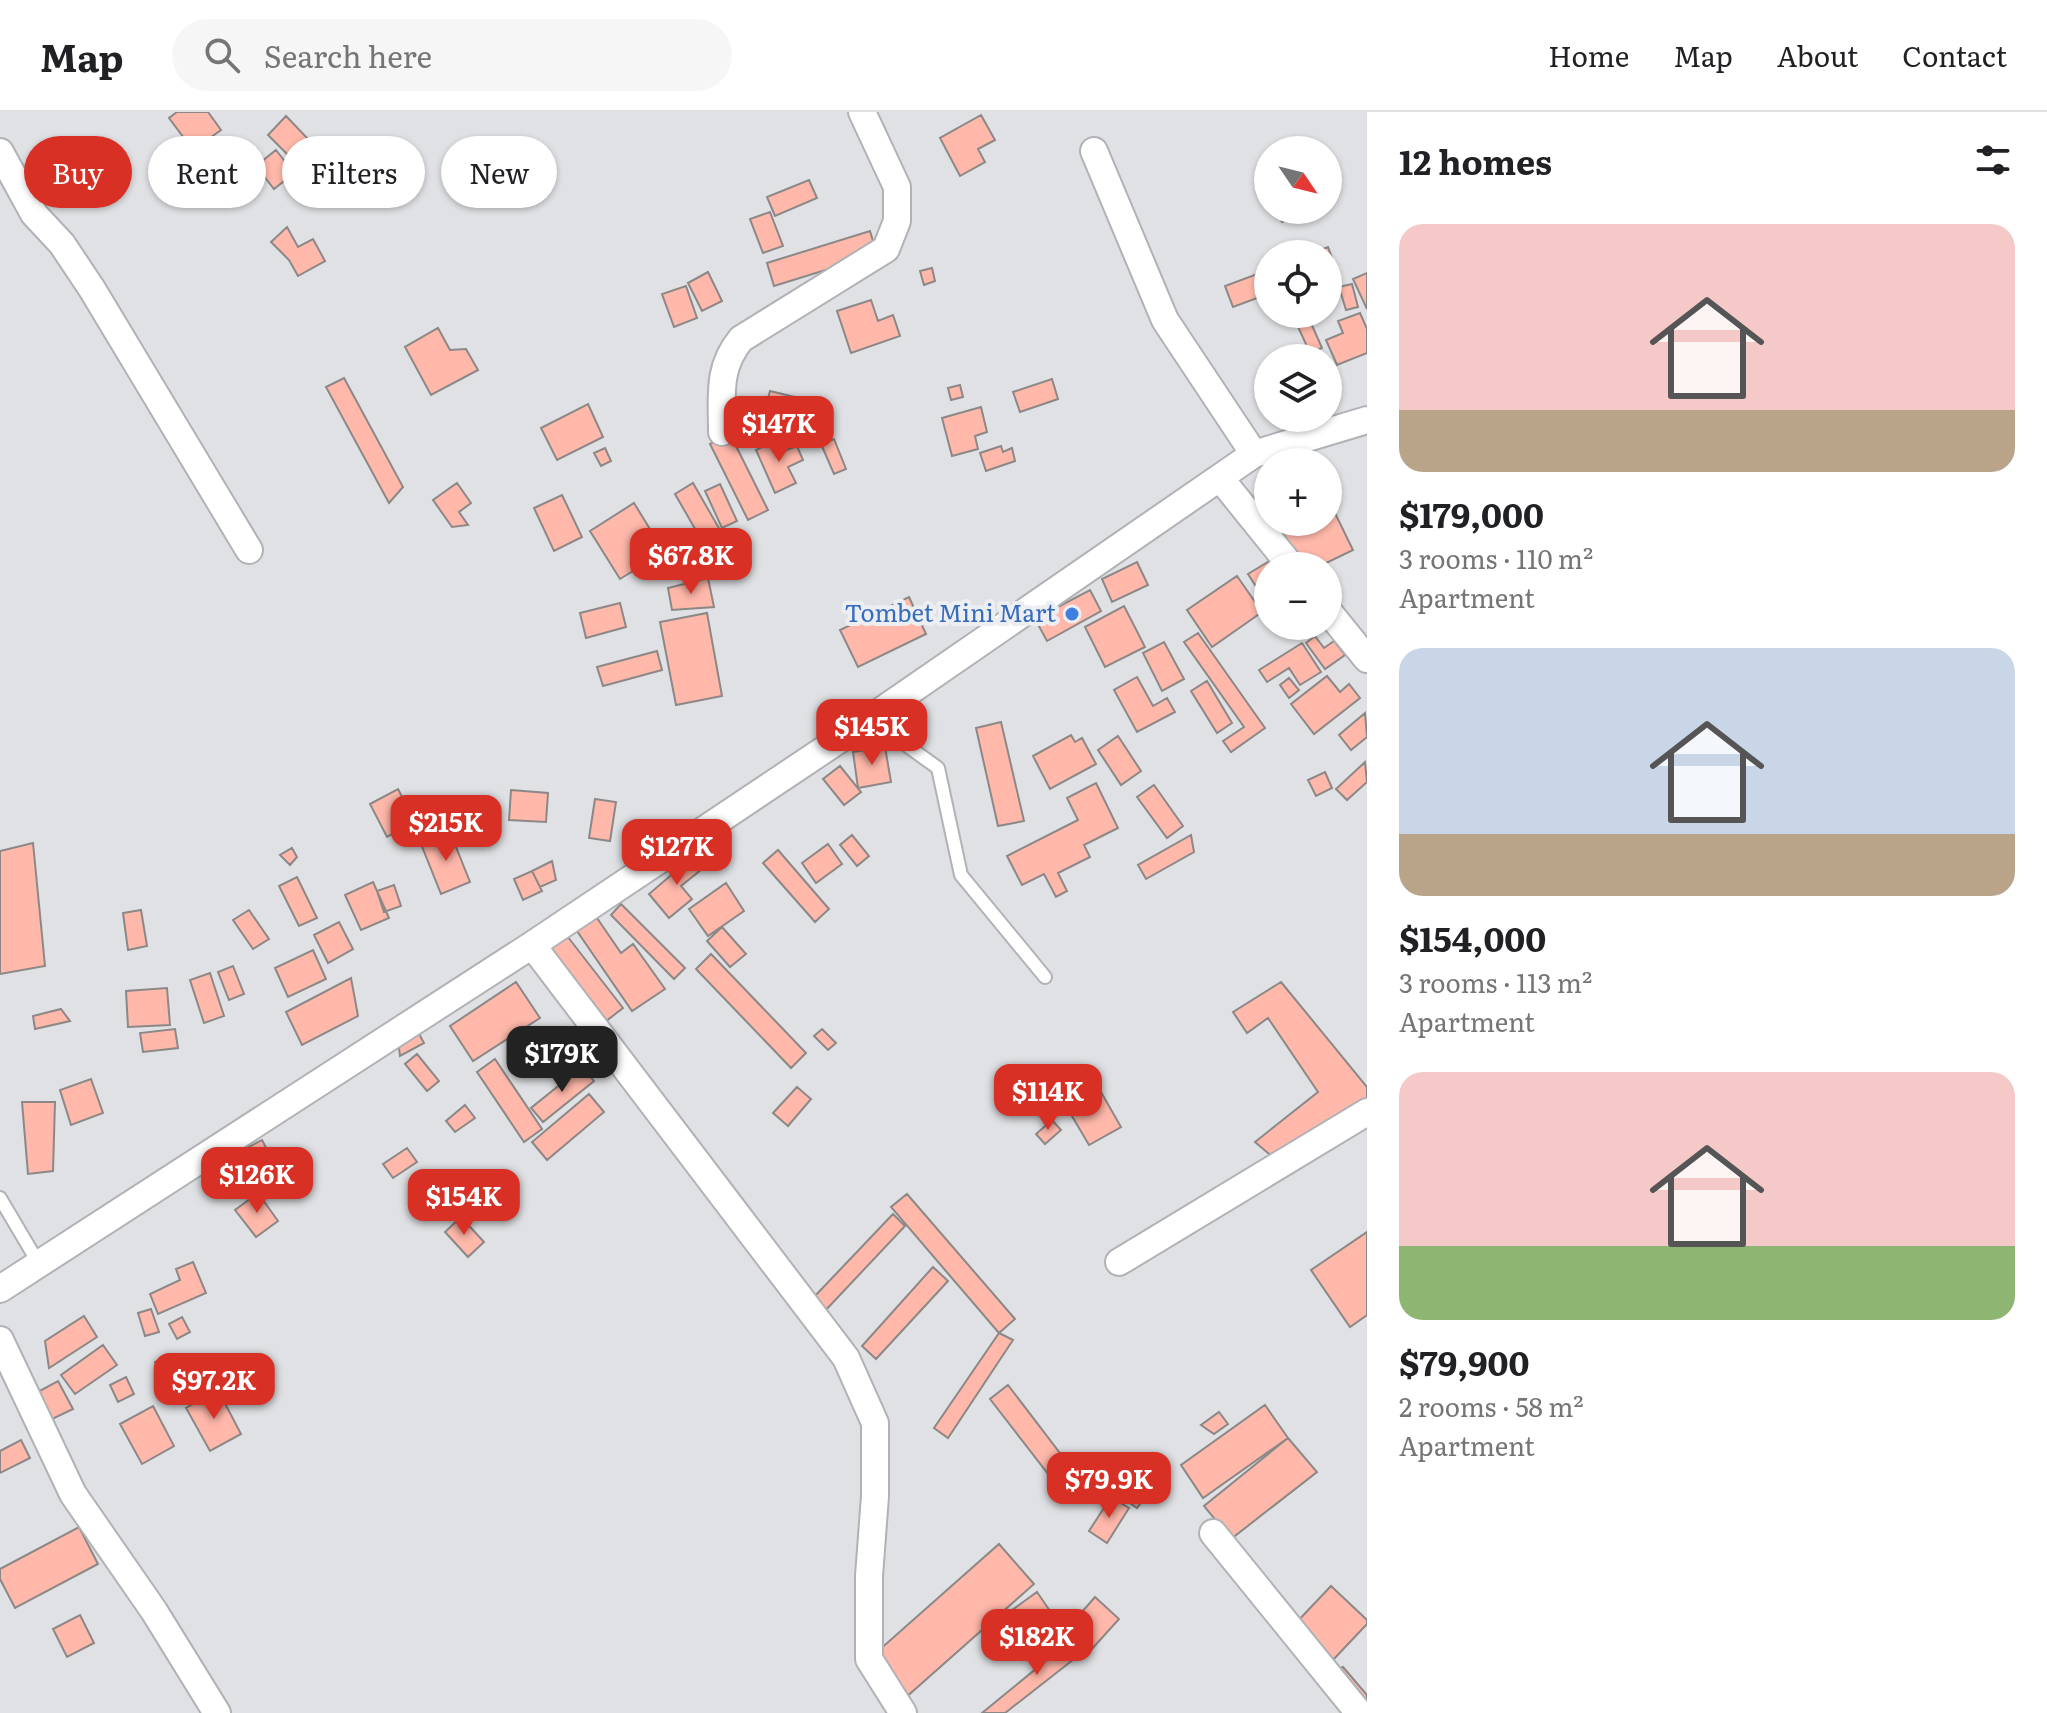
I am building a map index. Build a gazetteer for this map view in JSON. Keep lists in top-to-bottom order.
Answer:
{
  "places": ["Tombet Mini Mart"],
  "north": "bottom right",
  "page": {
    "header": "Map",
    "search": "Search here",
    "nav": [
      "Home",
      "Map",
      "About",
      "Contact"
    ],
    "heading": "12 homes",
    "map_buttons": ["+", "−"],
    "chip": [
      "Buy",
      "Rent",
      "Filters",
      "New"
    ],
    "list": [
      {
        "name": "$179,000",
        "note": "3 rooms · 110 m² · Apartment"
      },
      {
        "name": "$154,000",
        "note": "3 rooms · 113 m² · Apartment"
      },
      {
        "name": "$79,900",
        "note": "2 rooms · 58 m² · Apartment"
      }
    ],
    "price": [
      "$147K",
      "$67.8K",
      "$145K",
      "$215K",
      "$127K",
      "$179K",
      "$114K",
      "$126K",
      "$154K",
      "$97.2K",
      "$79.9K",
      "$182K"
    ]
  }
}
